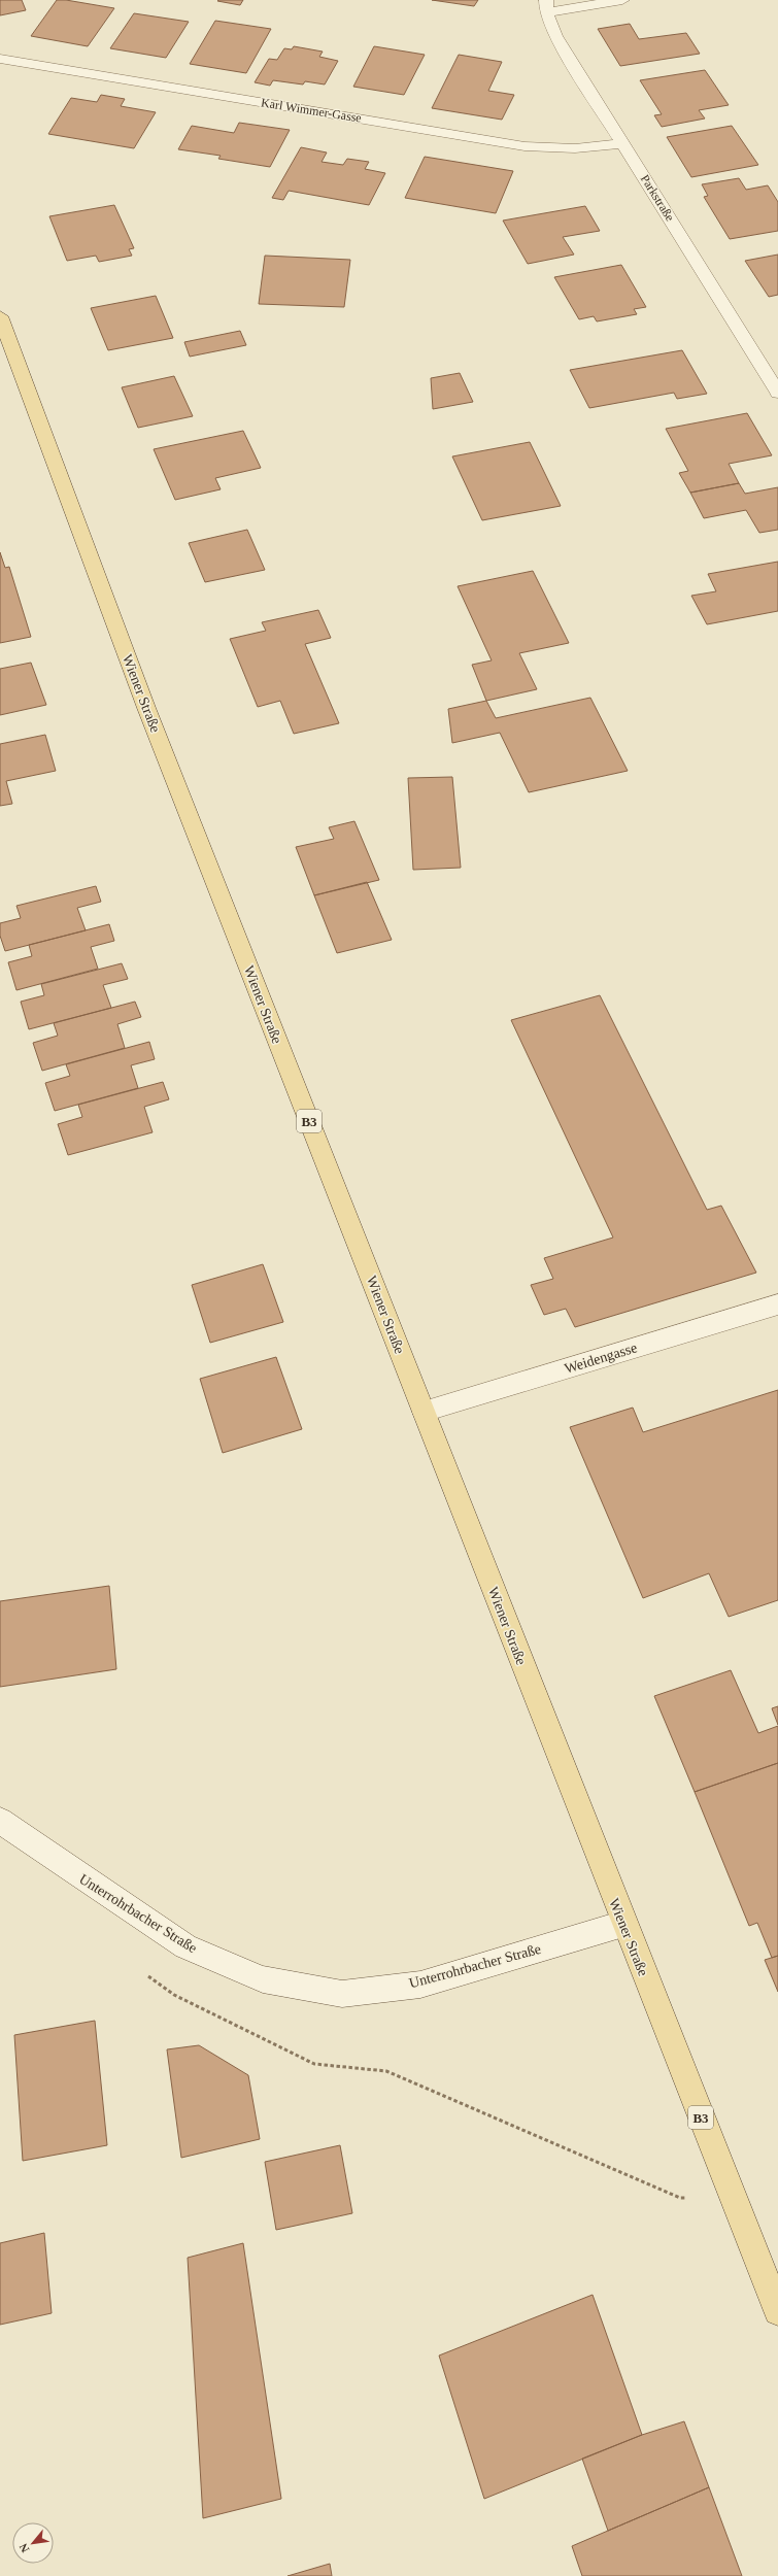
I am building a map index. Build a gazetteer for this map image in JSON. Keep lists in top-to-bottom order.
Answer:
{
  "streets": {
    "main road": ["Wiener Straße", "B3"],
    "street": [
      "Karl Wimmer-Gasse",
      "Parkstraße",
      "Weidengasse",
      "Unterrohrbacher Straße"
    ]
  },
  "crossings": [
    ["Karl Wimmer-Gasse", "Parkstraße"],
    ["Wiener Straße", "Weidengasse"],
    ["Wiener Straße", "Unterrohrbacher Straße"]
  ],
  "north": "bottom left"
}
